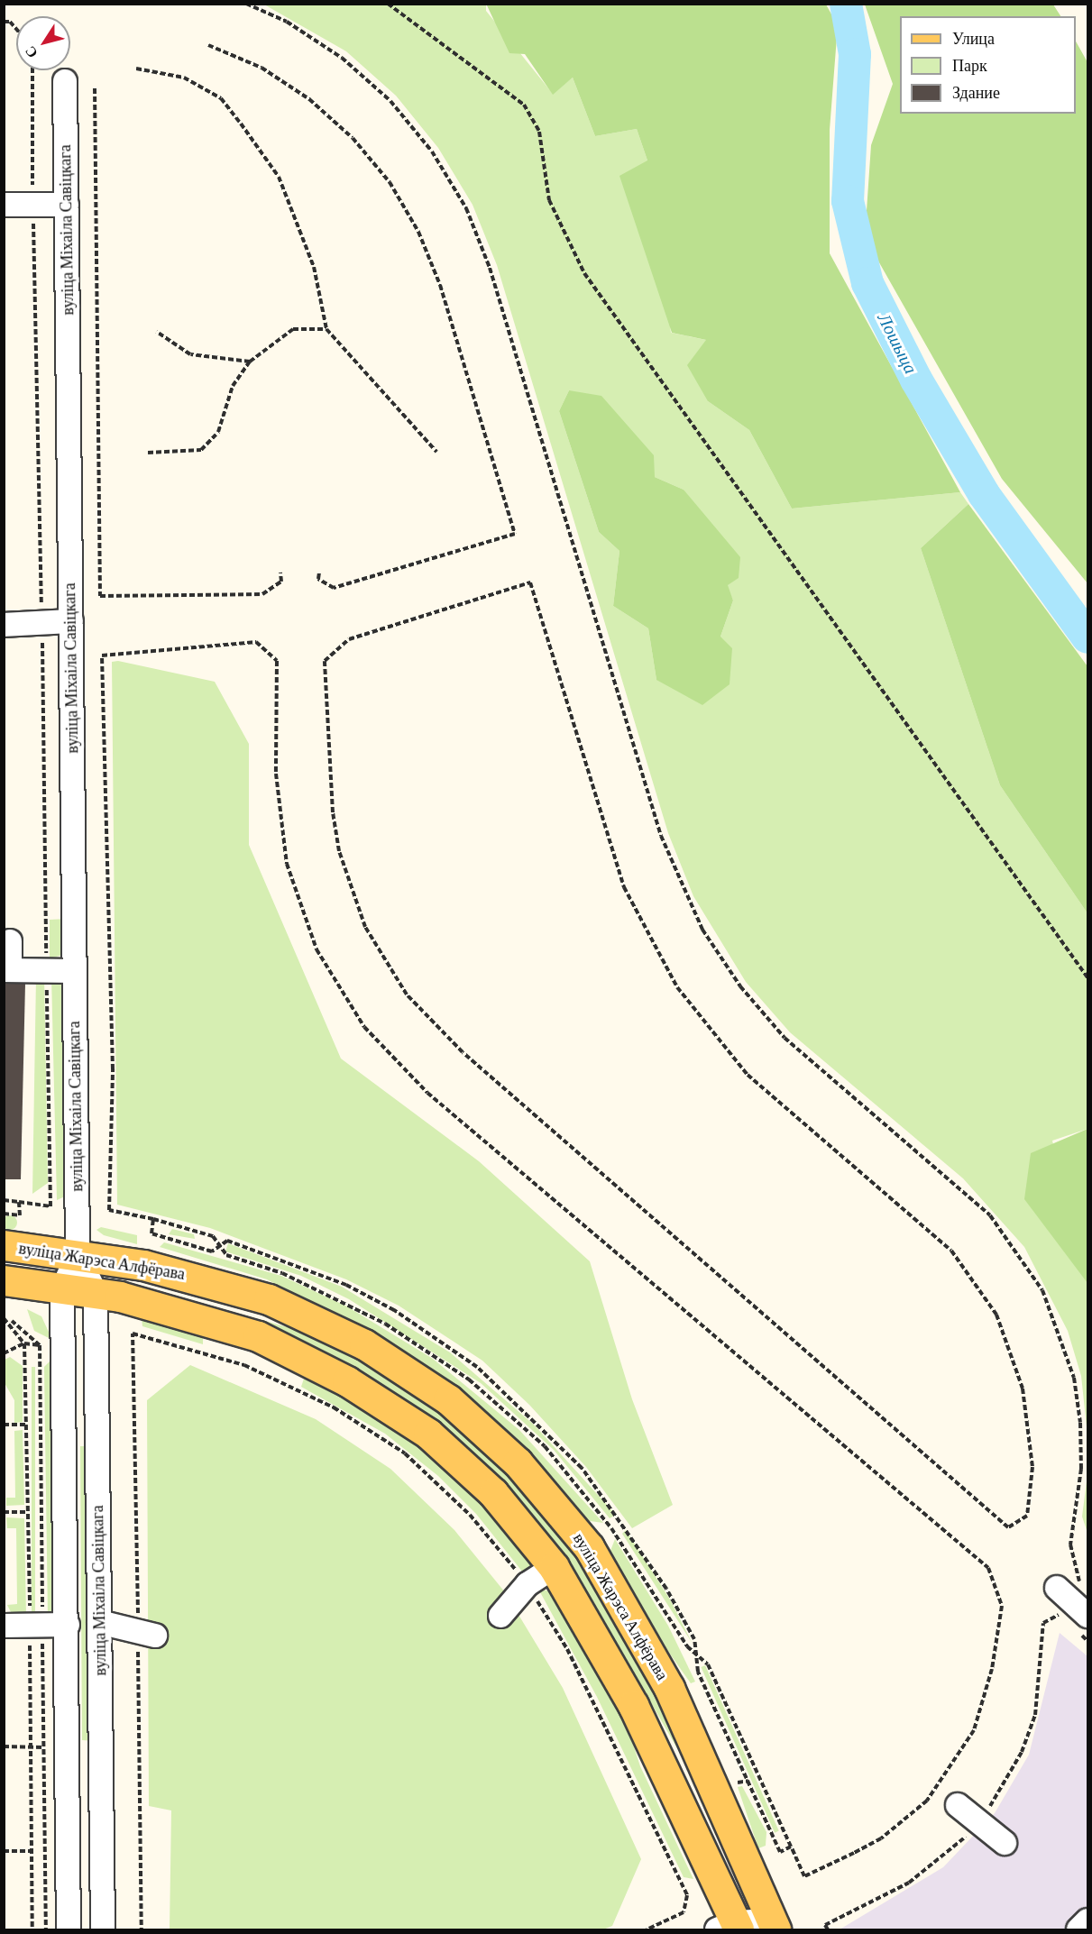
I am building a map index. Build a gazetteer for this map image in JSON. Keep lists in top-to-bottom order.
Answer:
{
  "streets": {
    "main road": ["вуліца Жарэса Алфёрава"],
    "street": ["вуліца Міхаіла Савіцкага"]
  },
  "crossings": [
    ["вуліца Міхаіла Савіцкага", "вуліца Жарэса Алфёрава"]
  ],
  "water": ["Лошыца"],
  "legend": ["Улица", "Парк", "Здание"],
  "north": "bottom left"
}
